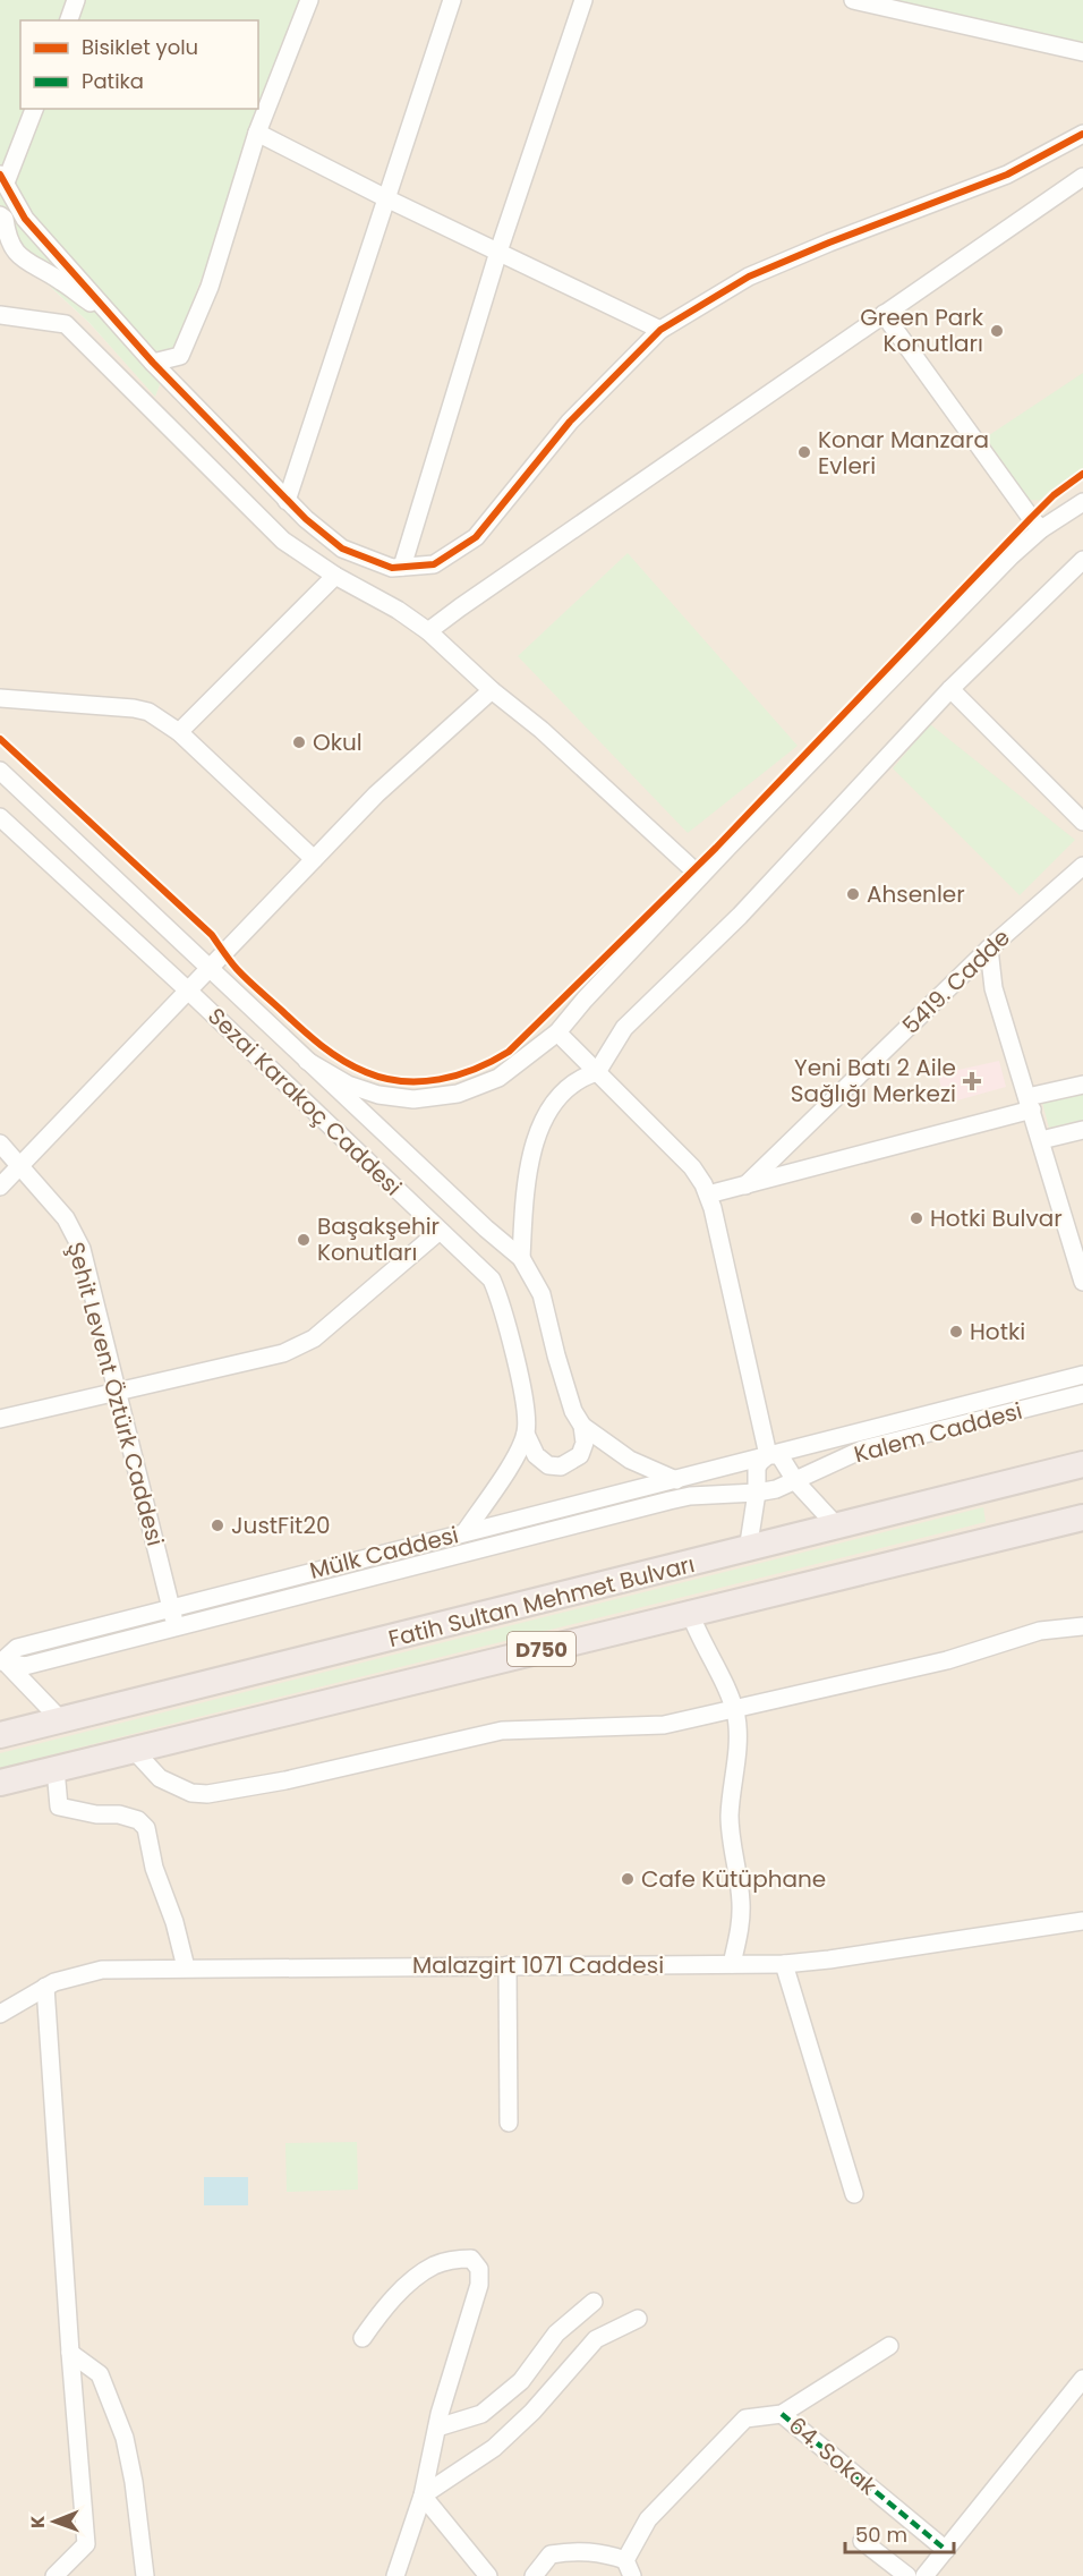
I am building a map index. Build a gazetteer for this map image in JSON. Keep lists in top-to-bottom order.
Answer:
{
  "streets": {
    "highway": ["Fatih Sultan Mehmet Bulvarı", "D750"],
    "street": [
      "5419. Cadde",
      "Sezai Karakoç Caddesi",
      "Şehit Levent Öztürk Caddesi",
      "Kalem Caddesi",
      "Mülk Caddesi",
      "Malazgirt 1071 Caddesi",
      "64. Sokak"
    ]
  },
  "crossings": [
    ["Sezai Karakoç Caddesi", "Mülk Caddesi"],
    ["Şehit Levent Öztürk Caddesi", "Mülk Caddesi"],
    ["Kalem Caddesi", "Mülk Caddesi"]
  ],
  "places": {
    "other": [
      "Green Park Konutları",
      "Konar Manzara Evleri",
      "Okul",
      "Ahsenler",
      "Hotki Bulvar",
      "Başakşehir Konutları",
      "Hotki",
      "JustFit20",
      "Cafe Kütüphane"
    ],
    "health": ["Yeni Batı 2 Aile Sağlığı Merkezi"]
  },
  "legend": ["Bisiklet yolu", "Patika"],
  "scale_bar": "50 m",
  "north": "left"
}
